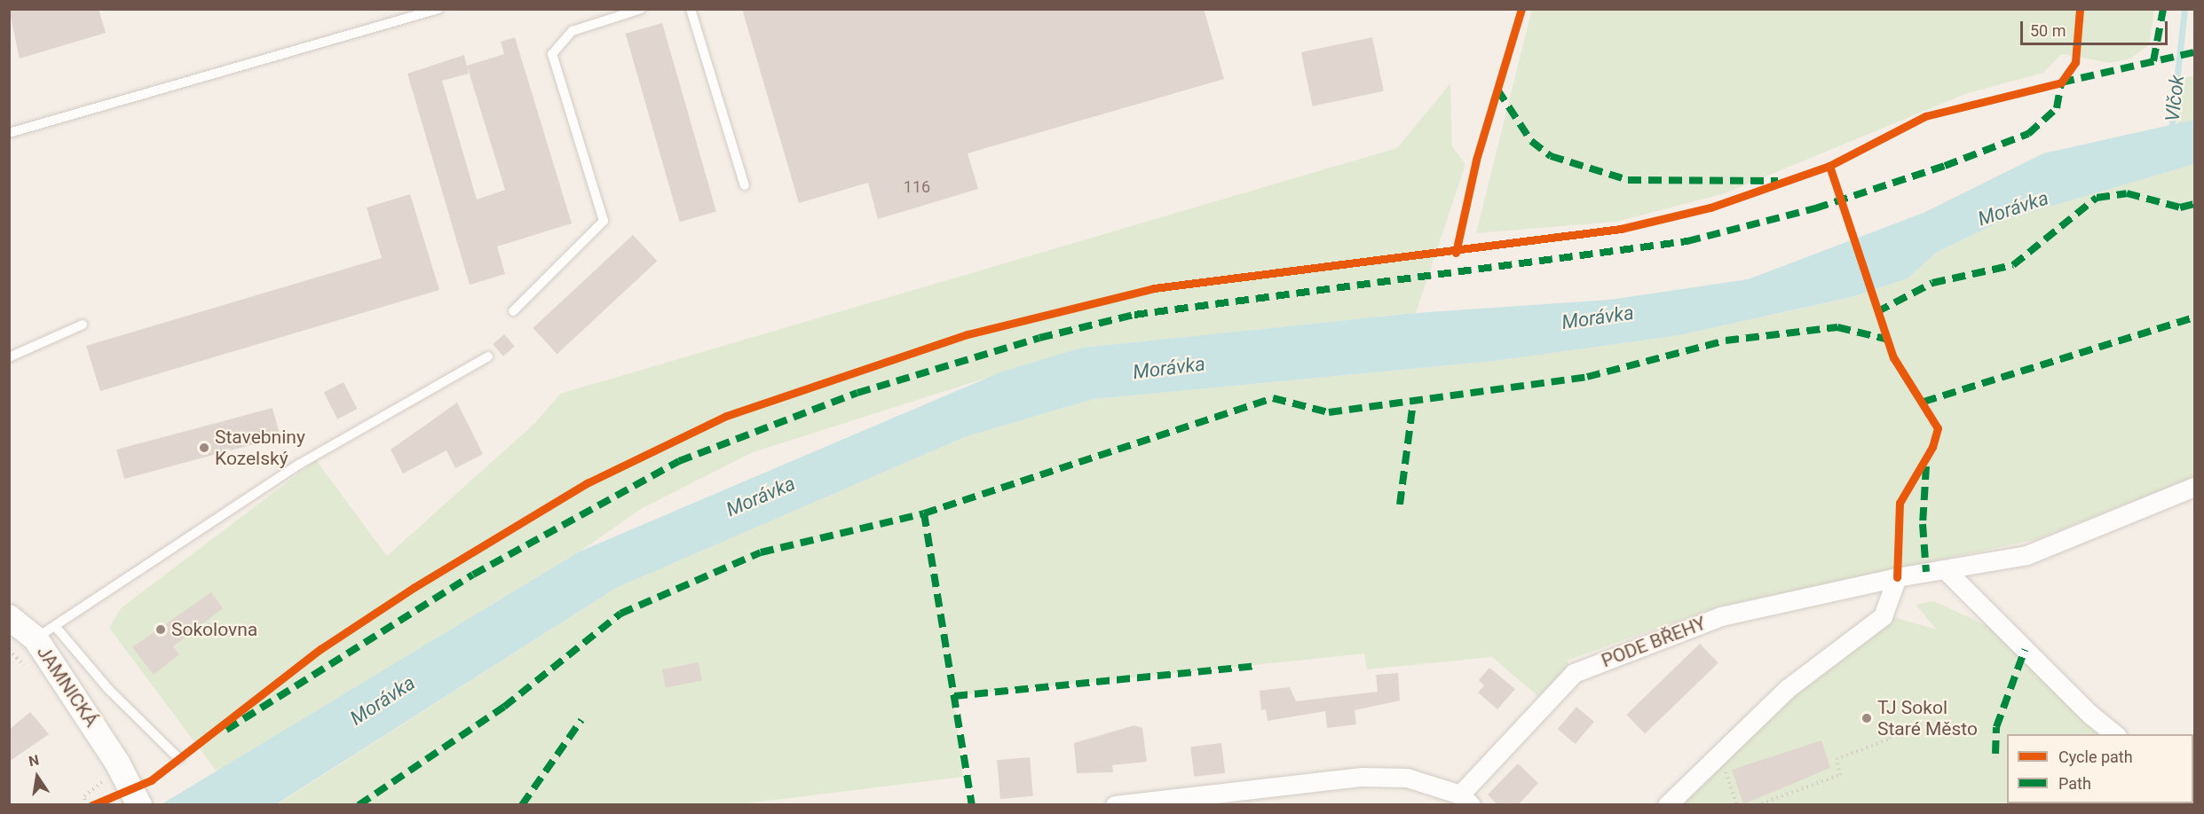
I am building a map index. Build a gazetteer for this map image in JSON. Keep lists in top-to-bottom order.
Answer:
{
  "streets": {
    "main road": ["JAMNICKÁ"],
    "street": ["PODE BŘEHY"]
  },
  "water": ["Vlčok", "Morávka"],
  "places": ["Stavebniny Kozelský", "Sokolovna", "TJ Sokol Staré Město"],
  "house_numbers": ["116"],
  "legend": ["Cycle path", "Path"],
  "scale_bar": "50 m",
  "north": "top"
}
